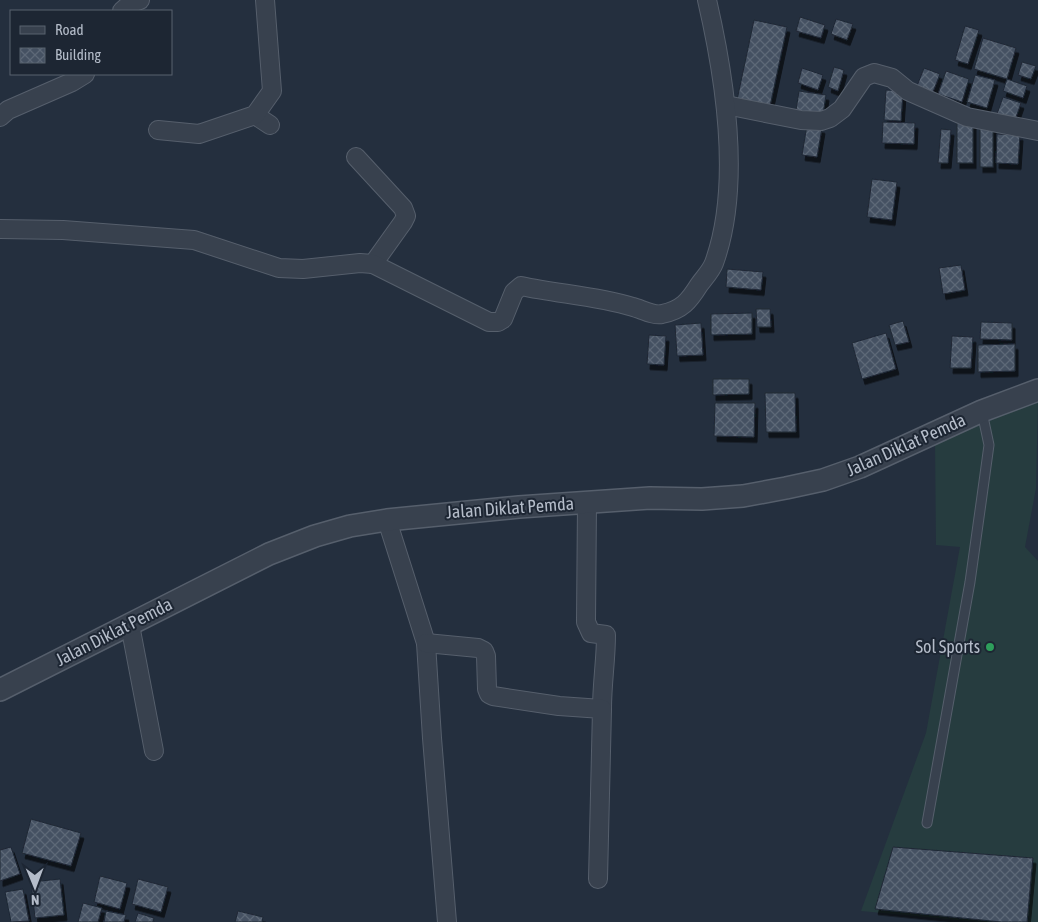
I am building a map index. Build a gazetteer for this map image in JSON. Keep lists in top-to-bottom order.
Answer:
{
  "streets": {
    "street": ["Jalan Diklat Pemda"]
  },
  "places": ["Sol Sports"],
  "legend": ["Road", "Building"],
  "north": "bottom"
}
